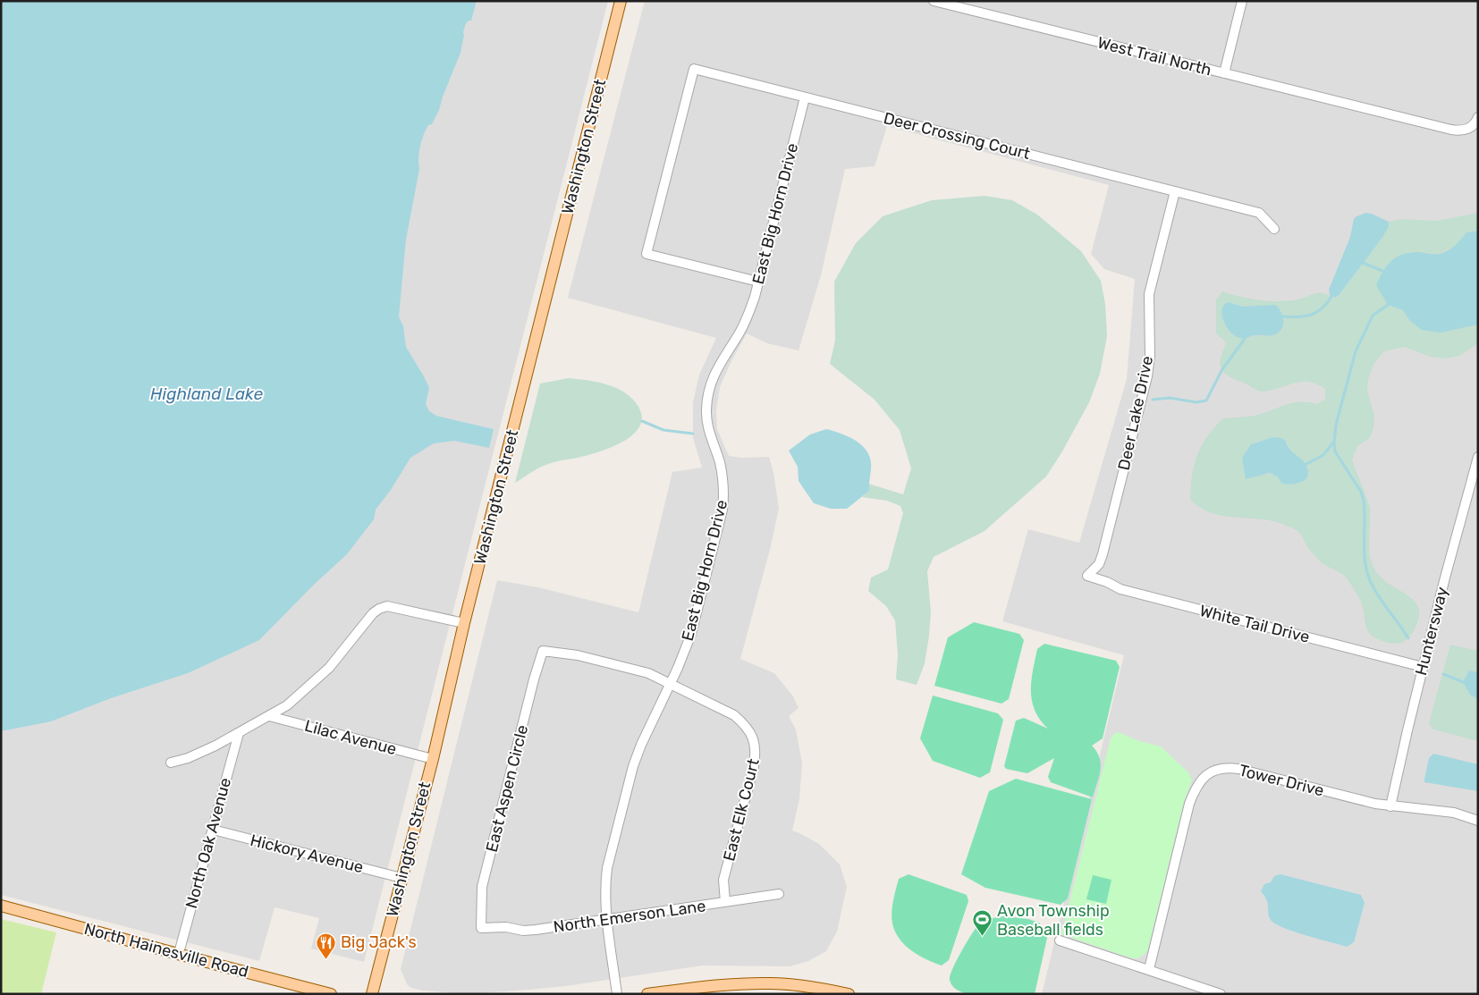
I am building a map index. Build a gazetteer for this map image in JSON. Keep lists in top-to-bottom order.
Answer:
{
  "streets": {
    "main road": ["Washington Street", "North Hainesville Road"],
    "street": [
      "West Trail North",
      "Deer Crossing Court",
      "East Big Horn Drive",
      "Deer Lake Drive",
      "White Tail Drive",
      "Huntersway",
      "Lilac Avenue",
      "Tower Drive",
      "East Aspen Circle",
      "East Elk Court",
      "North Oak Avenue",
      "Hickory Avenue",
      "North Emerson Lane"
    ]
  },
  "crossings": [
    ["Deer Crossing Court", "East Big Horn Drive"],
    ["Deer Crossing Court", "Deer Lake Drive"],
    ["Washington Street", "Lilac Avenue"],
    ["Washington Street", "Hickory Avenue"],
    ["East Big Horn Drive", "East Elk Court"],
    ["East Big Horn Drive", "North Emerson Lane"],
    ["Deer Lake Drive", "White Tail Drive"],
    ["White Tail Drive", "Huntersway"],
    ["Huntersway", "Tower Drive"],
    ["East Aspen Circle", "East Elk Court"],
    ["East Aspen Circle", "North Emerson Lane"],
    ["East Elk Court", "North Emerson Lane"],
    ["North Oak Avenue", "Hickory Avenue"],
    ["North Oak Avenue", "North Hainesville Road"]
  ],
  "water": ["Highland Lake"],
  "places": {
    "sports": ["Avon Township Baseball fields"],
    "restaurant": ["Big Jack's"]
  }
}
